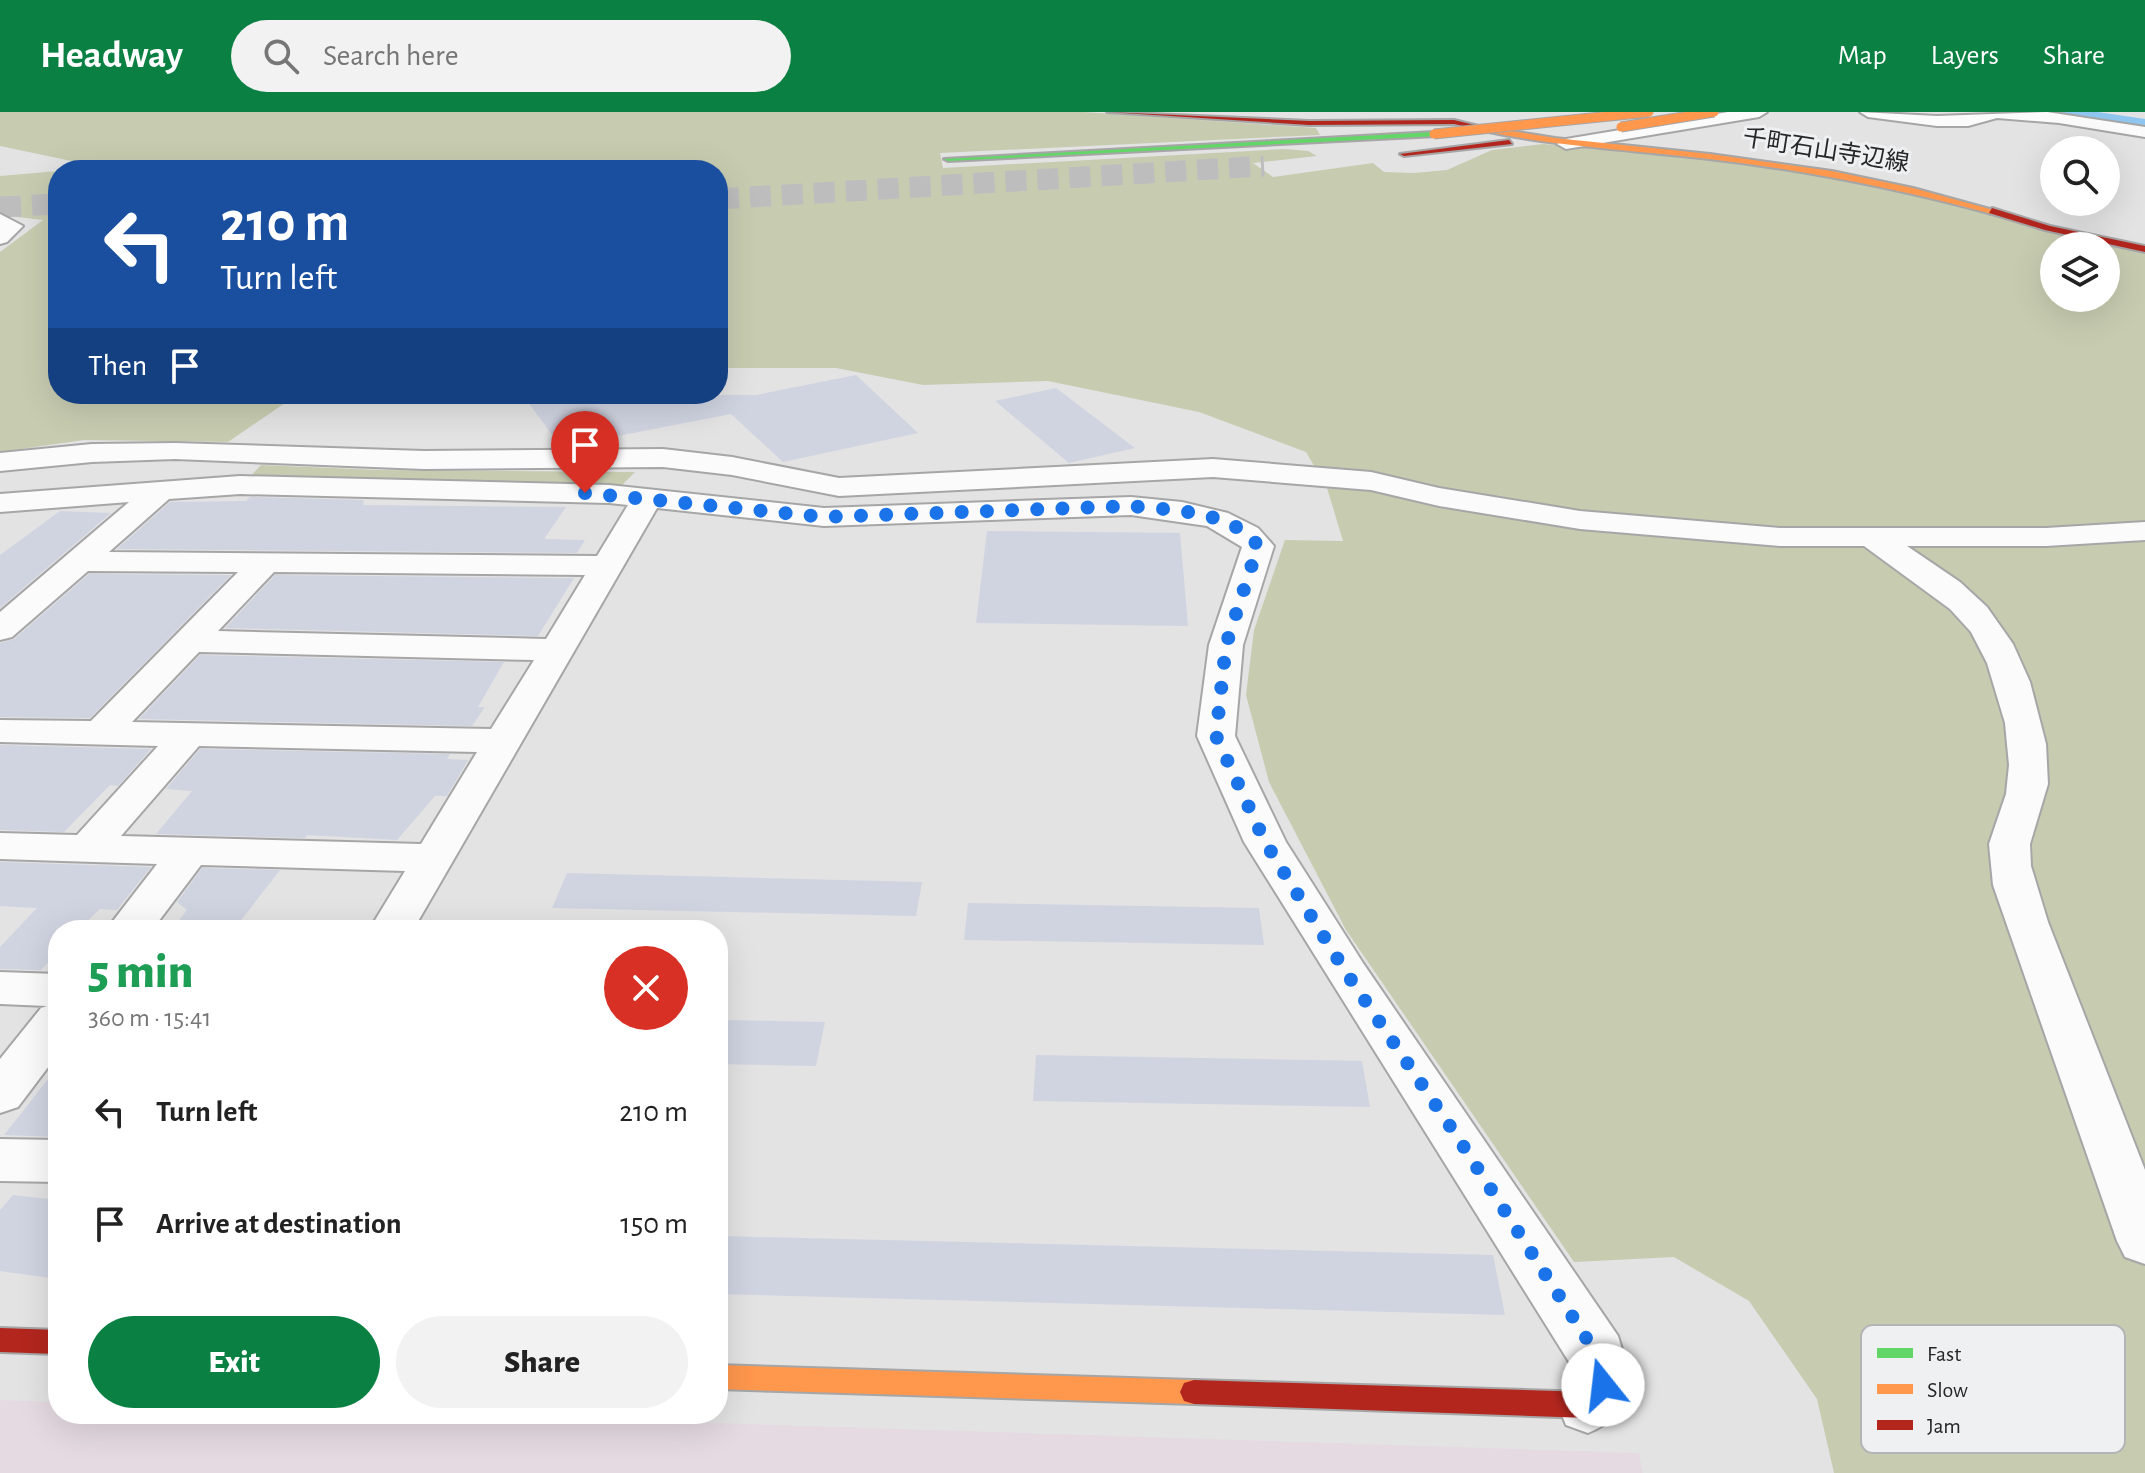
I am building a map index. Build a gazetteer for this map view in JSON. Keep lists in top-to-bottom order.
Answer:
{
  "streets": {
    "main road": ["千町石山寺辺線"]
  },
  "legend": ["Fast", "Slow", "Jam"],
  "page": {
    "header": "Headway",
    "search": "Search here",
    "nav": ["Map", "Layers", "Share"],
    "turn": ["210 m", "Turn left"],
    "then": "Then",
    "heading": ["5 min", "360 m · 15:41"],
    "list": [
      {
        "name": "Turn left",
        "value": "210 m"
      },
      {
        "name": "Arrive at destination",
        "value": "150 m"
      }
    ],
    "buttons": ["Exit", "Share"]
  }
}
